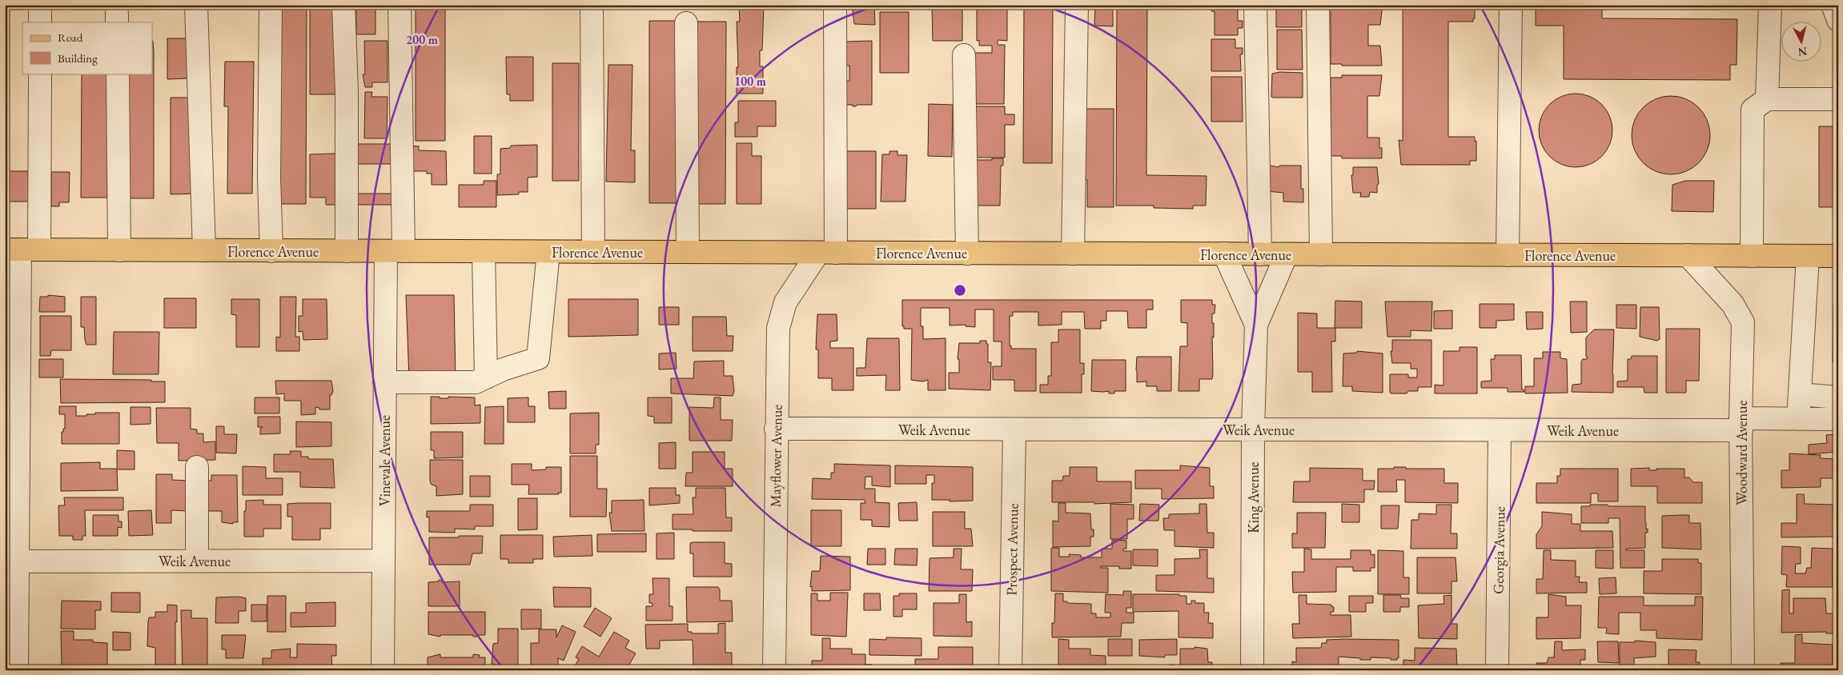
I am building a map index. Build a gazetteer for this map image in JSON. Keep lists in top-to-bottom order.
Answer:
{
  "streets": {
    "main road": ["Florence Avenue"],
    "street": [
      "Weik Avenue",
      "Woodward Avenue",
      "Mayflower Avenue",
      "Vinevale Avenue",
      "King Avenue",
      "Prospect Avenue",
      "Georgia Avenue"
    ]
  },
  "crossings": [
    ["Florence Avenue", "Woodward Avenue"],
    ["Florence Avenue", "Mayflower Avenue"],
    ["Florence Avenue", "Vinevale Avenue"],
    ["Florence Avenue", "King Avenue"],
    ["Weik Avenue", "Woodward Avenue"],
    ["Weik Avenue", "Mayflower Avenue"],
    ["Weik Avenue", "Vinevale Avenue"],
    ["Weik Avenue", "King Avenue"],
    ["Weik Avenue", "Prospect Avenue"],
    ["Weik Avenue", "Georgia Avenue"]
  ],
  "legend": ["Road", "Building"],
  "north": "bottom",
  "rings": ["200 m", "100 m"]
}
